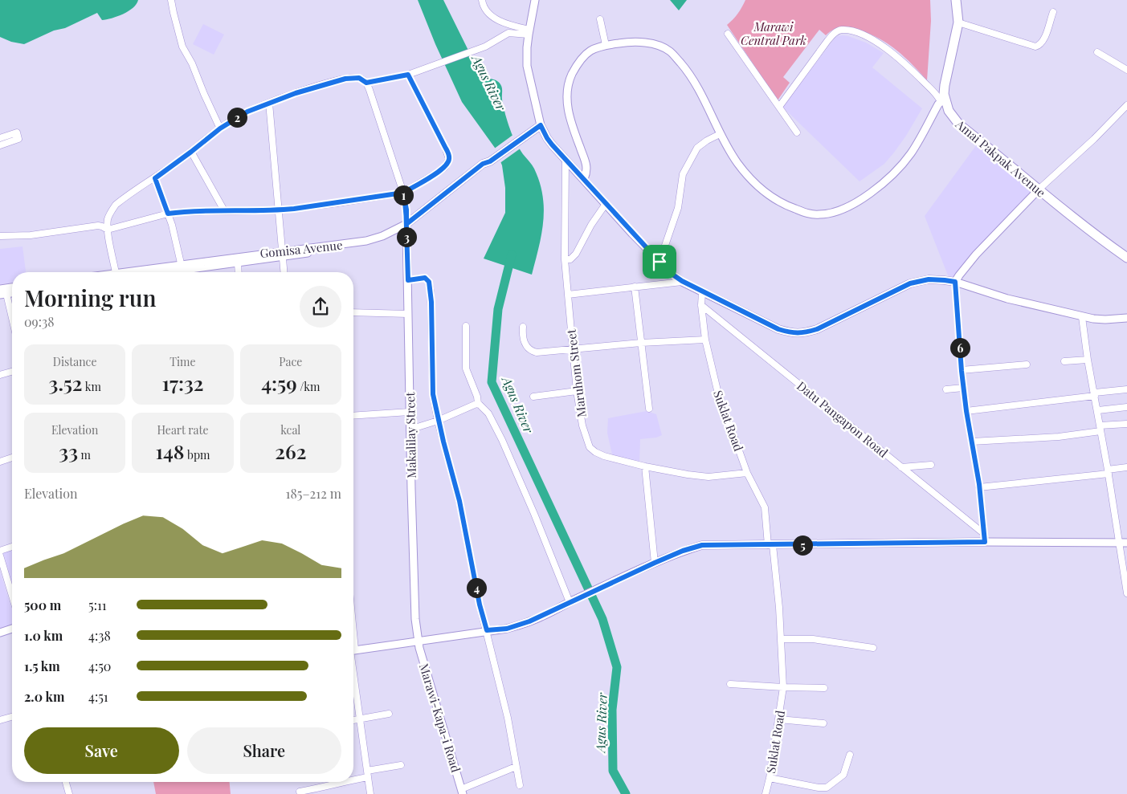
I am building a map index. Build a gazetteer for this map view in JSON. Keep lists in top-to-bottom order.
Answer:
{
  "streets": {
    "highway": ["Amai Pakpak Avenue"],
    "main road": ["Gomisa Avenue", "Makalilay Street", "Marawi-Kapa-i Road"],
    "street": ["Maruhom Street", "Datu Pangapon Road", "Suklat Road"]
  },
  "crossings": [
    ["Gomisa Avenue", "Makalilay Street"],
    ["Maruhom Street", "Suklat Road"],
    ["Datu Pangapon Road", "Suklat Road"],
    ["Makalilay Street", "Marawi-Kapa-i Road"]
  ],
  "water": ["Agus River"],
  "parks": ["Marawi Central Park"],
  "page": {
    "pins": [
      "2",
      "1",
      "3",
      "6",
      "5",
      "4"
    ],
    "heading": ["Morning run", "09:38"],
    "stats": [
      ["Distance", "3.52 km"],
      ["Time", "17:32"],
      ["Pace", "4:59 /km"],
      ["Elevation", "33 m"],
      ["Heart rate", "148 bpm"],
      ["kcal", "262"]
    ],
    "chart": ["Elevation", "185–212 m"],
    "list": [
      {
        "name": "500 m",
        "note": "5:11"
      },
      {
        "name": "1.0 km",
        "note": "4:38"
      },
      {
        "name": "1.5 km",
        "note": "4:50"
      },
      {
        "name": "2.0 km",
        "note": "4:51"
      }
    ],
    "buttons": ["Save", "Share"]
  }
}
